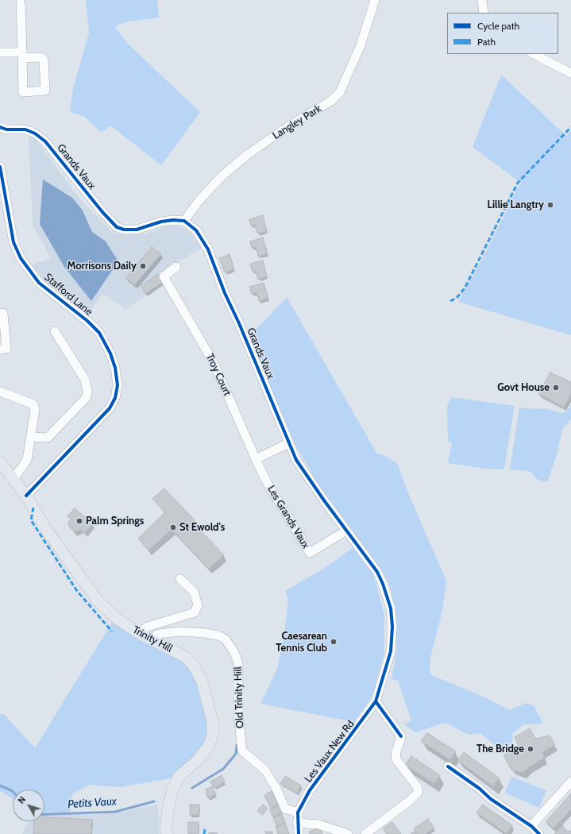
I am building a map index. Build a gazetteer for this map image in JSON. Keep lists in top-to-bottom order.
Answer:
{
  "streets": {
    "main road": ["Trinity Hill"],
    "street": [
      "Langley Park",
      "Grands Vaux",
      "Stafford Lane",
      "Troy Court",
      "Les Grands Vaux",
      "Old Trinity Hill",
      "Les Vaux New Rd"
    ]
  },
  "crossings": [
    ["Langley Park", "Grands Vaux"],
    ["Grands Vaux", "Les Grands Vaux"],
    ["Grands Vaux", "Les Vaux New Rd"],
    ["Stafford Lane", "Trinity Hill"],
    ["Troy Court", "Les Grands Vaux"],
    ["Trinity Hill", "Old Trinity Hill"],
    ["Old Trinity Hill", "Les Vaux New Rd"]
  ],
  "water": ["Petits Vaux"],
  "places": [
    "Lillie Langtry",
    "Morrisons Daily",
    "Govt House",
    "Palm Springs",
    "St Ewold's",
    "Caesarean Tennis Club",
    "The Bridge"
  ],
  "legend": ["Cycle path", "Path"],
  "north": "top left"
}
